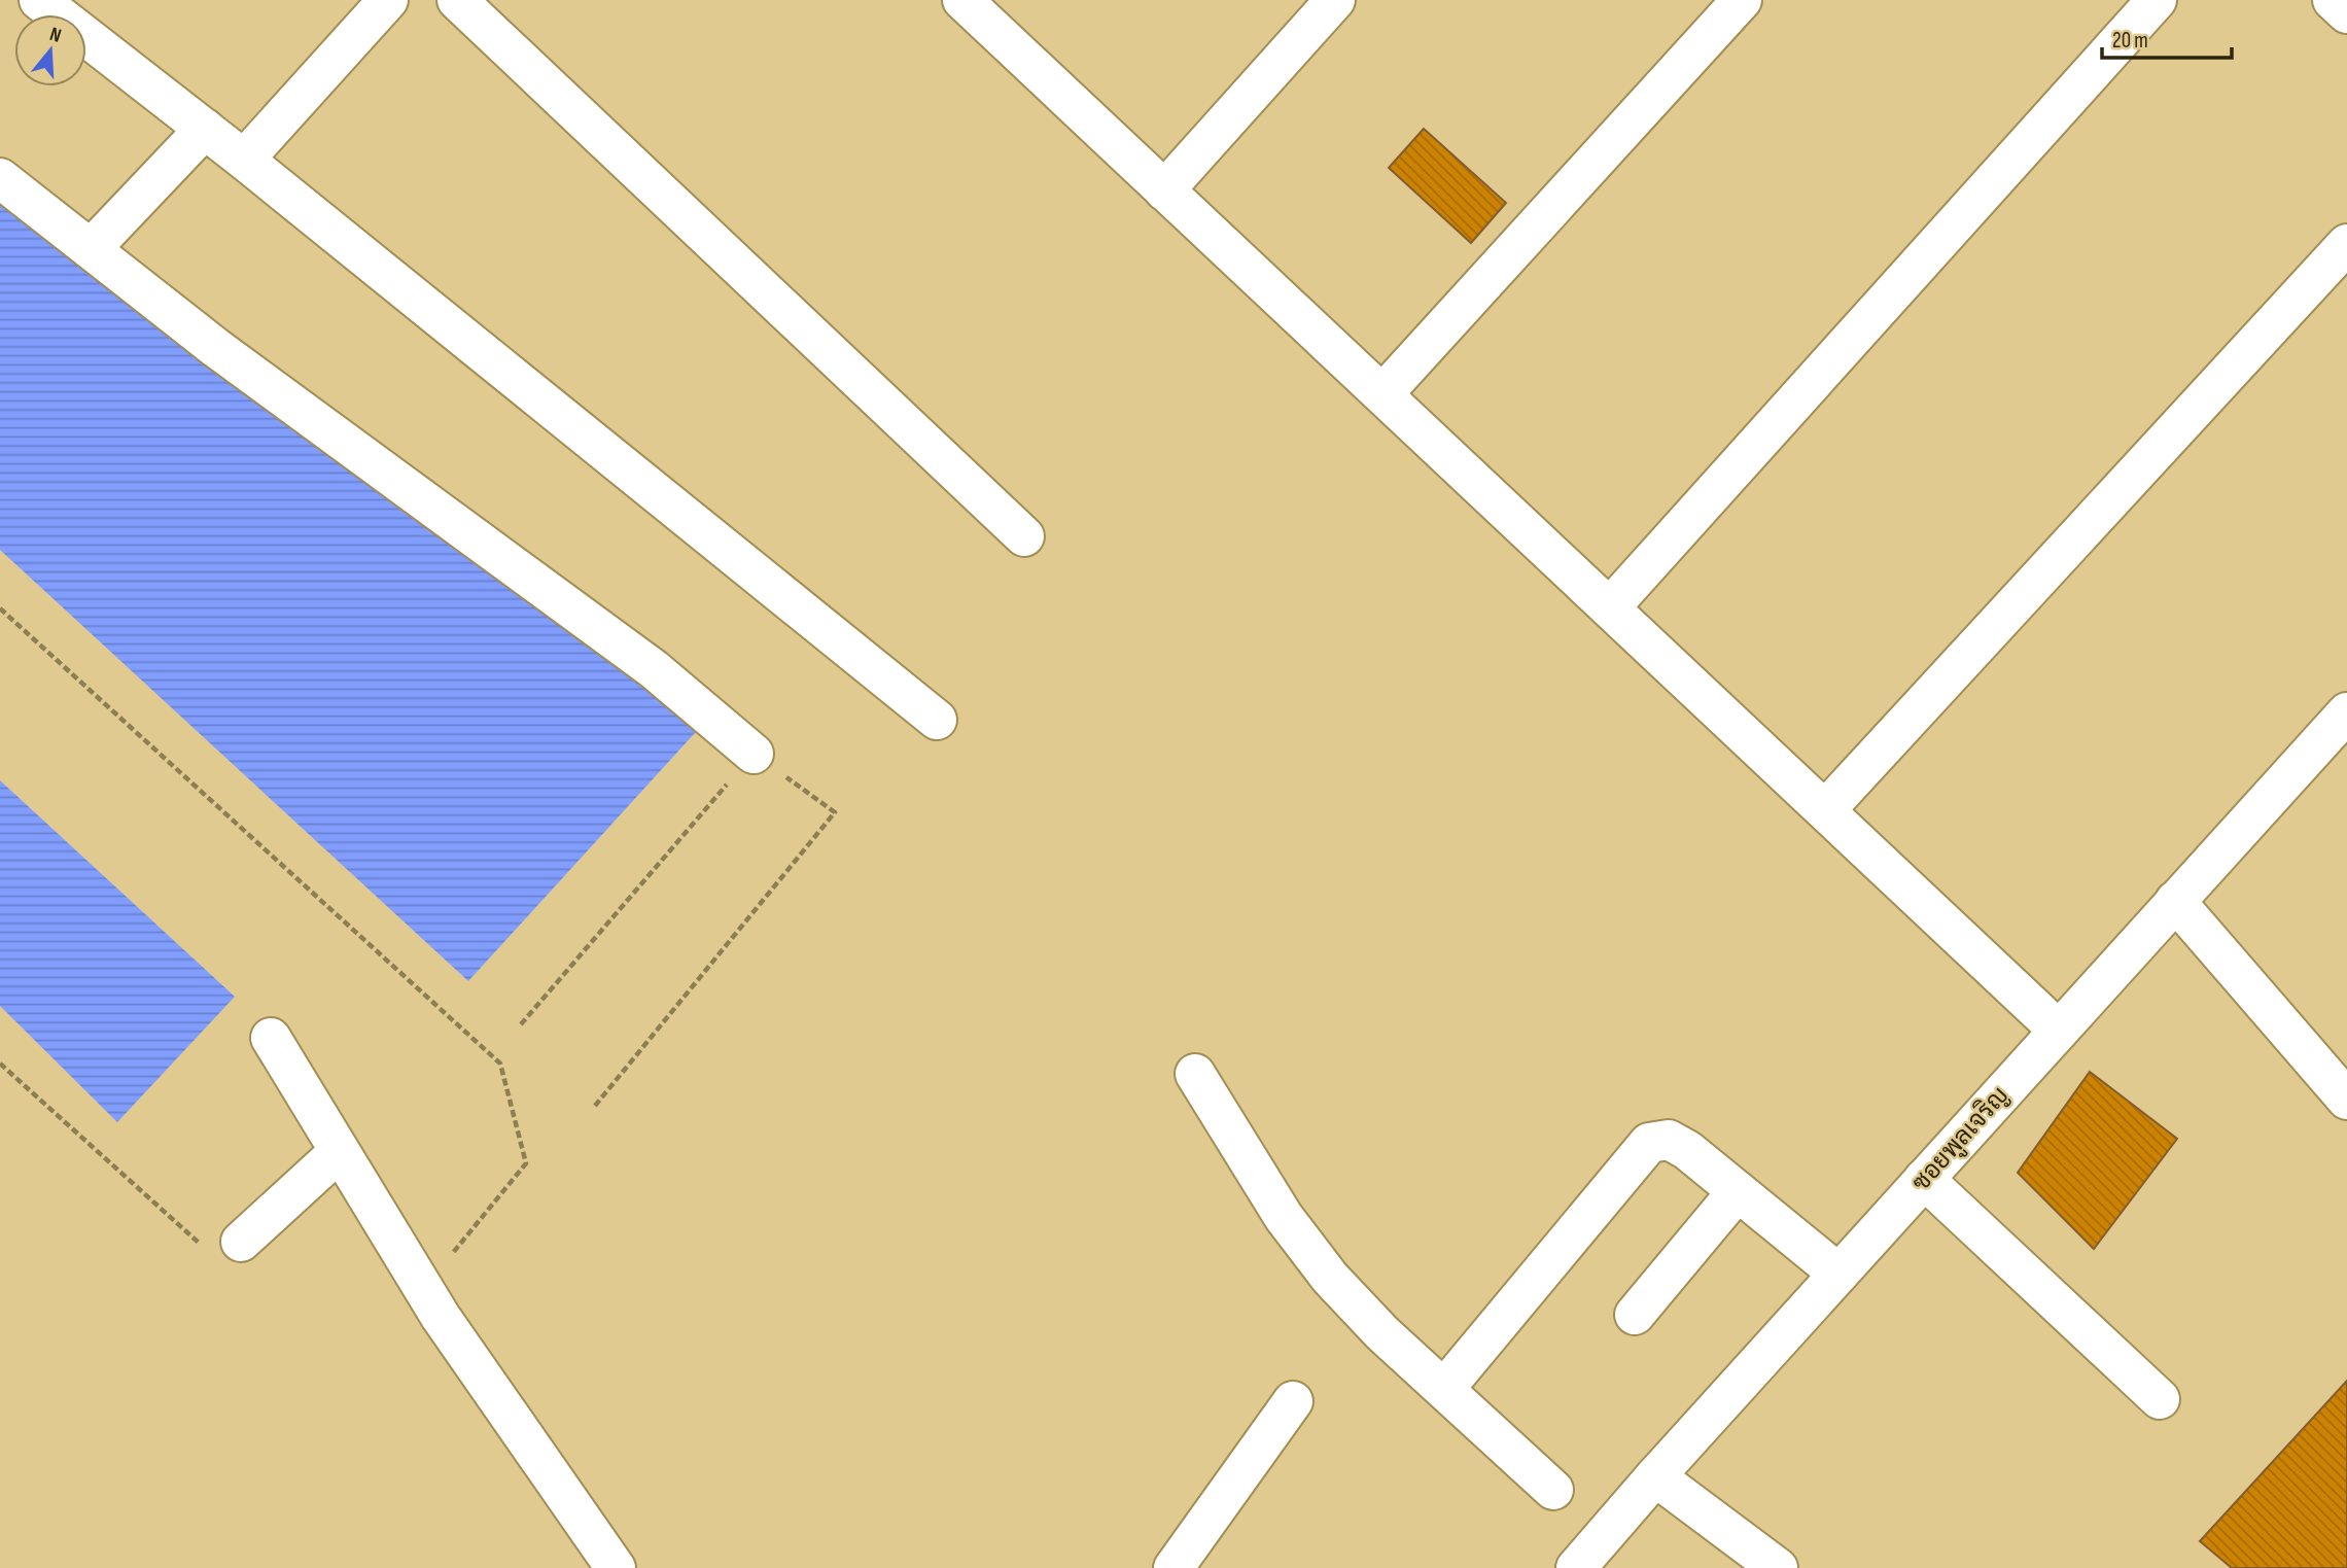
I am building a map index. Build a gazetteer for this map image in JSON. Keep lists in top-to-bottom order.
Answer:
{
  "streets": {
    "street": ["ซอยพูลเจริญ"]
  },
  "scale_bar": "20 m",
  "north": "top"
}
